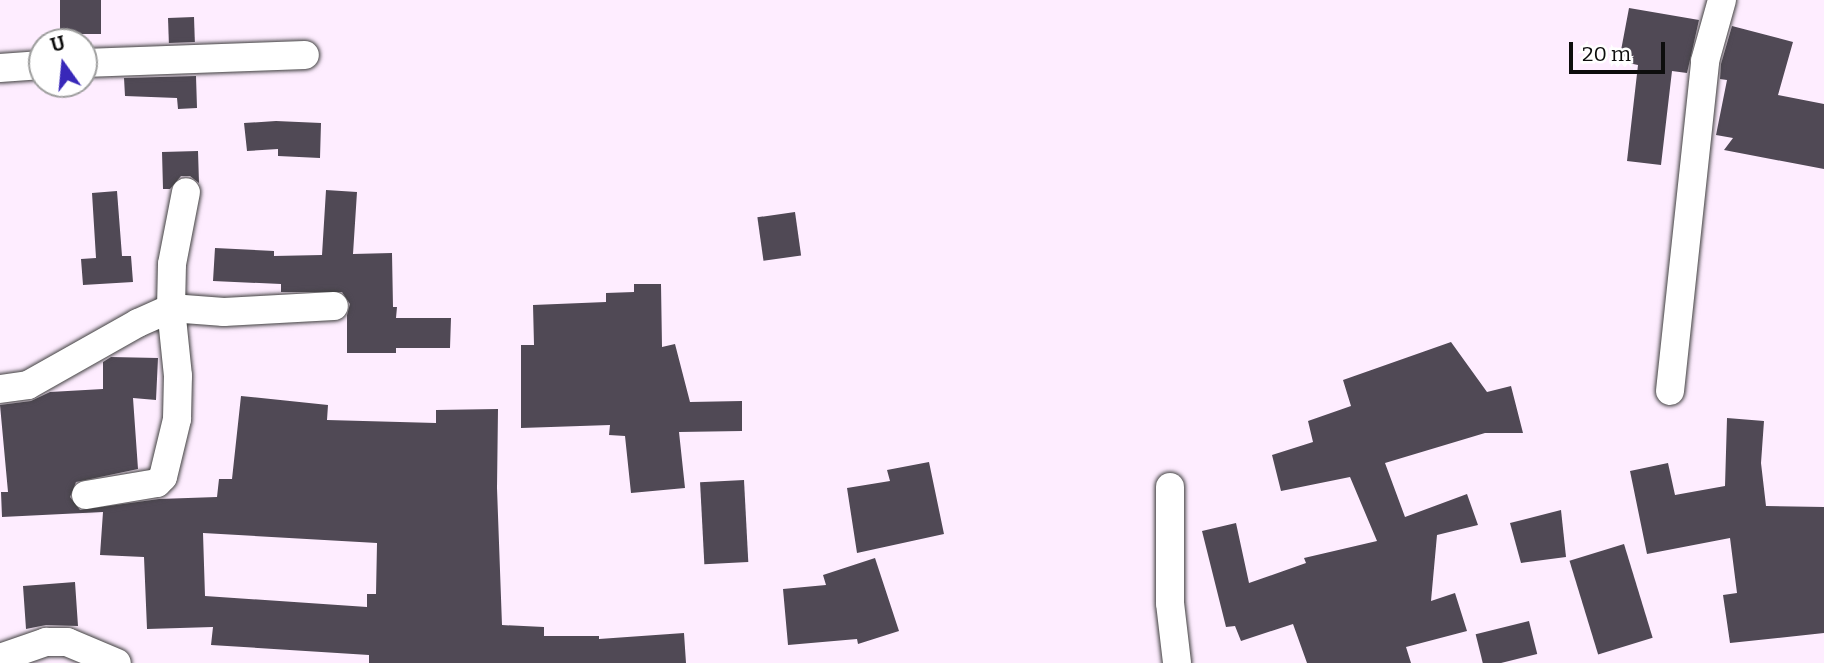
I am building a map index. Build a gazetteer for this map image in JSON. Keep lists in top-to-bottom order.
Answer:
{
  "scale_bar": "20 m",
  "north": "top"
}
